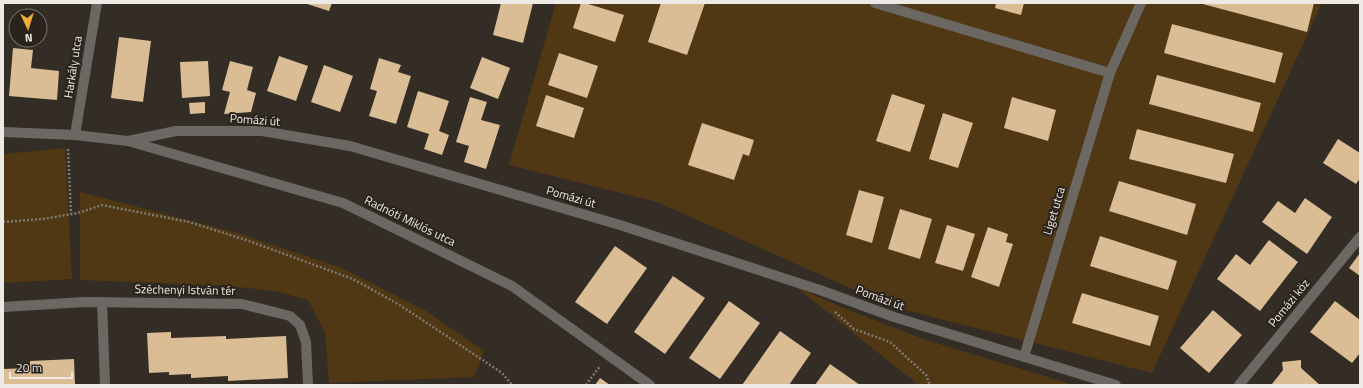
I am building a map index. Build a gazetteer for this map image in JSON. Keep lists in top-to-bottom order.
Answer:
{
  "streets": {
    "street": [
      "Harkály utca",
      "Pomázi út",
      "Liget utca",
      "Radnóti Miklós utca",
      "Széchenyi István tér",
      "Pomázi köz"
    ]
  },
  "crossings": [
    ["Harkály utca", "Pomázi út"],
    ["Pomázi út", "Liget utca"],
    ["Pomázi út", "Radnóti Miklós utca"]
  ],
  "scale_bar": "20 m",
  "north": "bottom"
}
